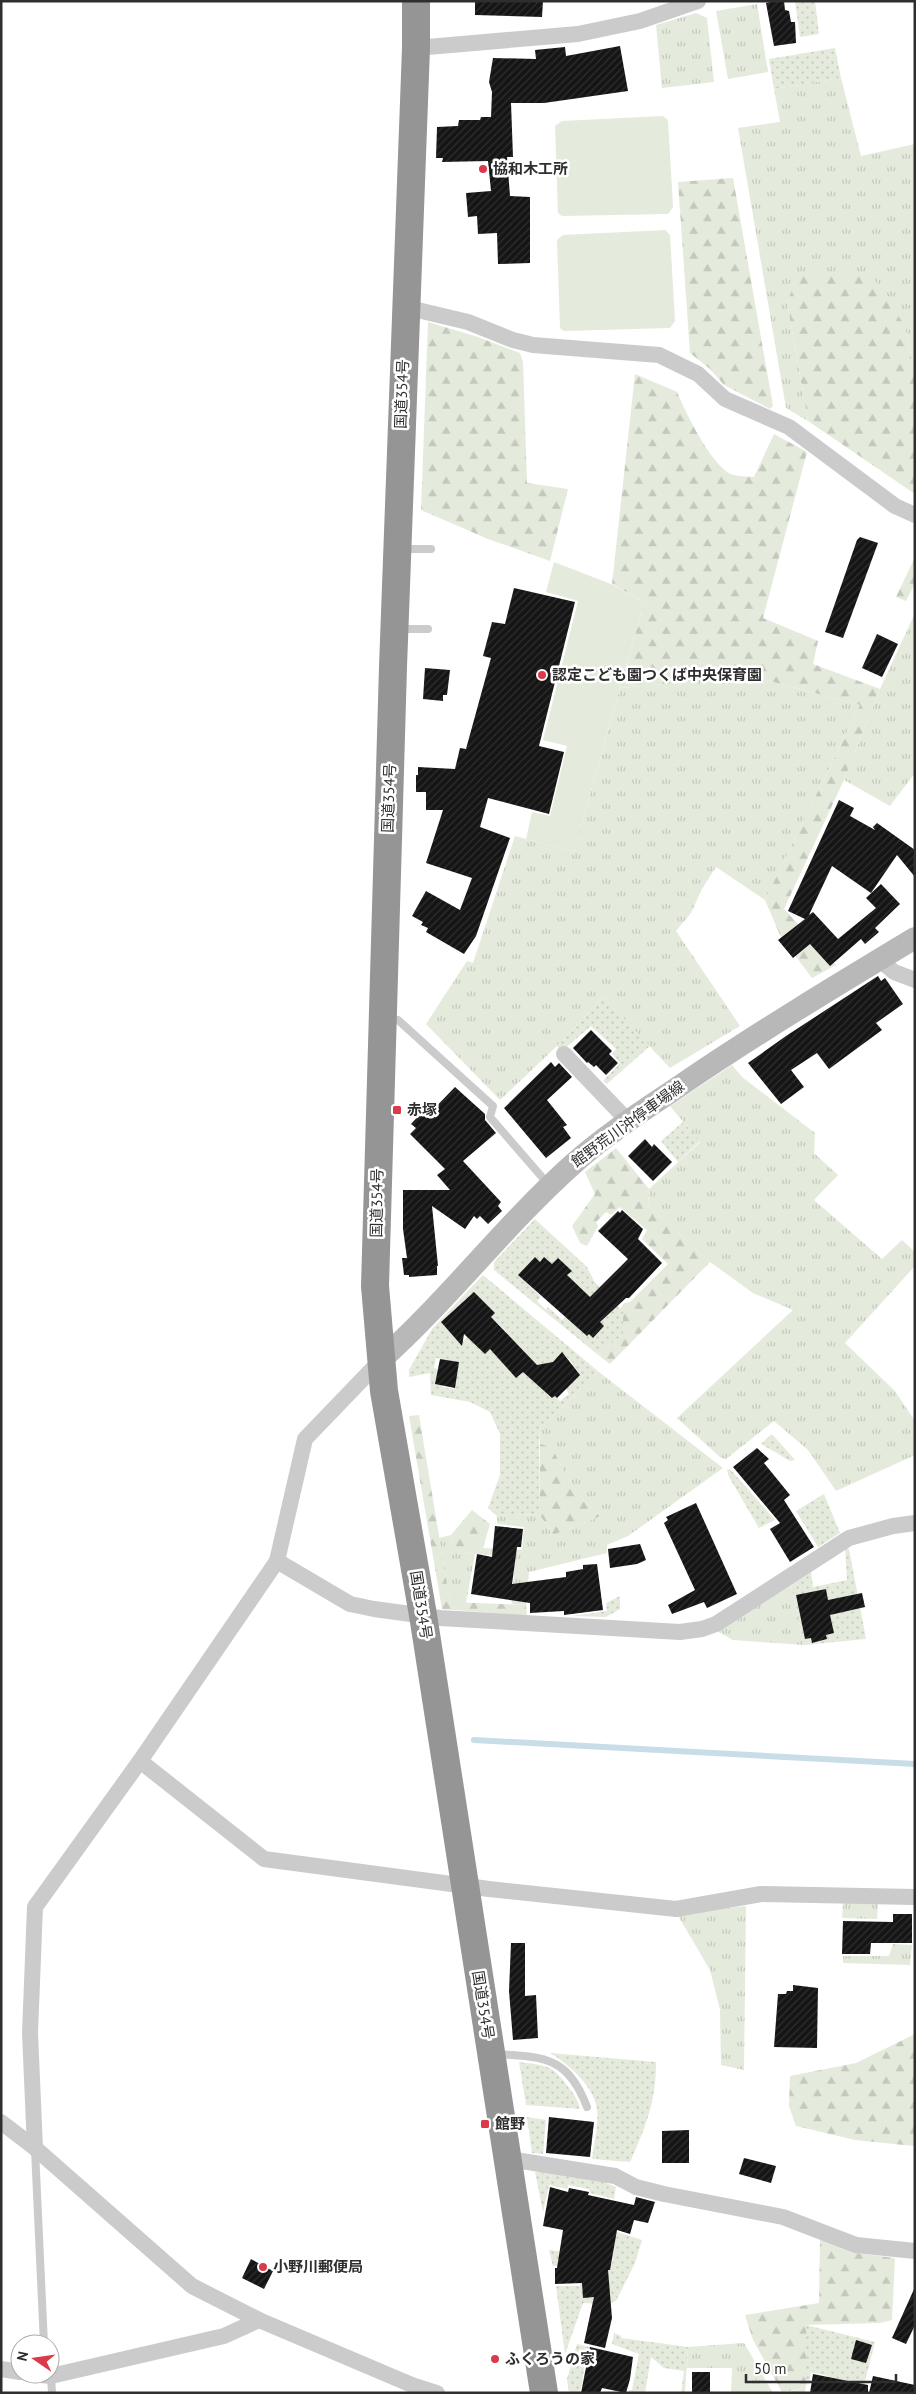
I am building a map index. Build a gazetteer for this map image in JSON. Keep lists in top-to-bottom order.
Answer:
{
  "streets": {
    "highway": ["国道354号"],
    "main road": ["館野荒川沖停車場線"]
  },
  "crossings": [
    ["国道354号", "館野荒川沖停車場線"]
  ],
  "places": {
    "other": [
      "協和木工所",
      "認定こども園つくば中央保育園",
      "小野川郵便局",
      "ふくろうの家"
    ],
    "transit": ["赤塚", "館野"]
  },
  "scale_bar": "50 m",
  "north": "left"
}
